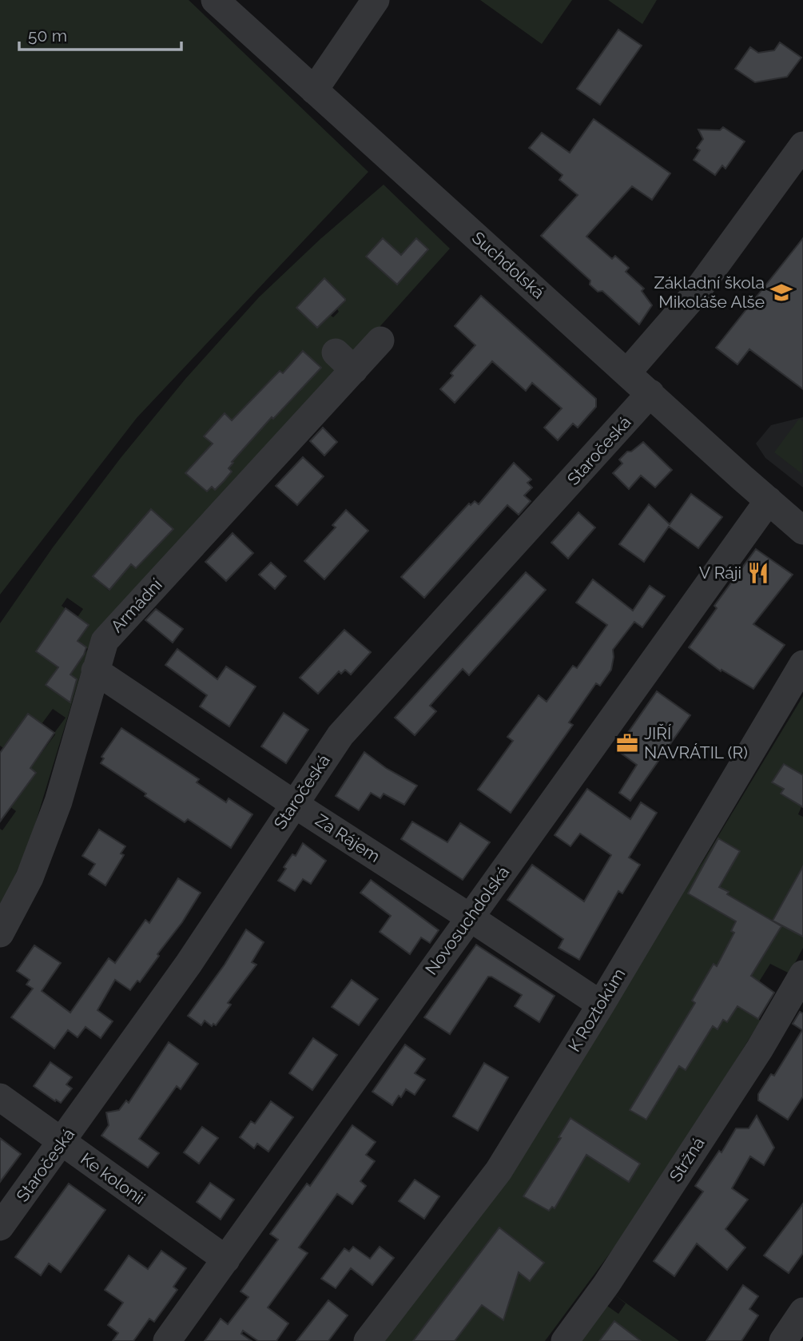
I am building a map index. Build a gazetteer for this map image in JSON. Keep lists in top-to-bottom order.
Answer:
{
  "streets": {
    "street": [
      "Suchdolská",
      "Staročeská",
      "Armádní",
      "Za Rájem",
      "Novosuchdolská",
      "K Roztokům",
      "Stržná",
      "Ke kolonii"
    ]
  },
  "crossings": [
    ["Suchdolská", "Staročeská"],
    ["Suchdolská", "Novosuchdolská"],
    ["Staročeská", "Za Rájem"],
    ["Staročeská", "Ke kolonii"],
    ["Armádní", "Za Rájem"],
    ["Za Rájem", "Novosuchdolská"],
    ["Za Rájem", "K Roztokům"],
    ["Novosuchdolská", "Ke kolonii"]
  ],
  "places": {
    "school or university": ["Základní škola Mikoláše Alše"],
    "restaurant": ["V Ráji"],
    "office": ["JIŘÍ NAVRÁTIL (R)"]
  },
  "scale_bar": "50 m"
}
